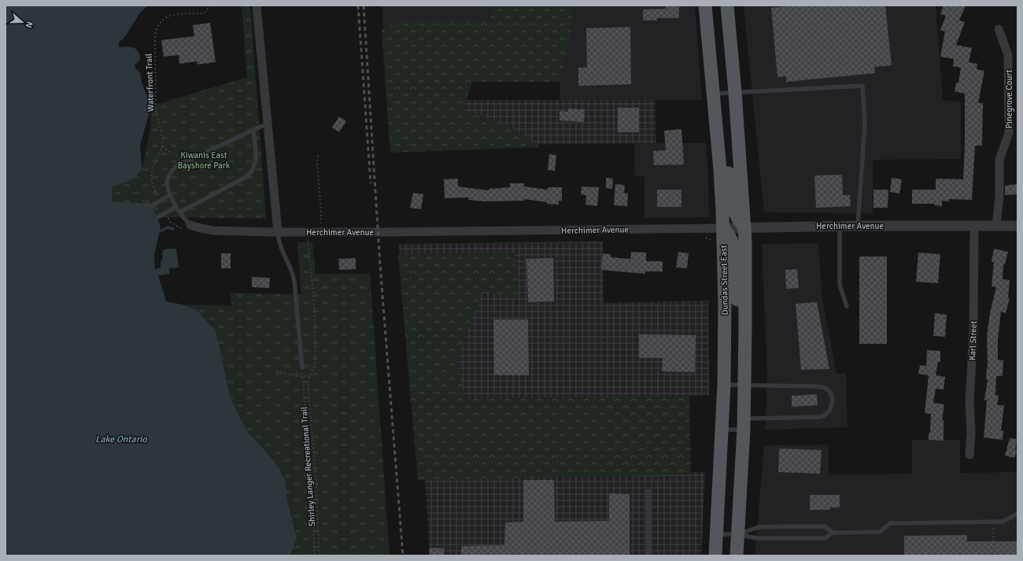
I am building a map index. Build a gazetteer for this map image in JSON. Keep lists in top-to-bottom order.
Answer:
{
  "streets": {
    "main road": ["Dundas Street East"],
    "street": ["Pinegrove Court", "Herchimer Avenue", "Karl Street"],
    "path": ["Waterfront Trail", "Shirley Langer Recreational Trail"]
  },
  "crossings": [
    ["Pinegrove Court", "Herchimer Avenue"],
    ["Herchimer Avenue", "Dundas Street East"],
    ["Herchimer Avenue", "Karl Street"]
  ],
  "water": ["Lake Ontario"],
  "parks": ["Kiwanis East Bayshore Park"],
  "north": "right"
}
